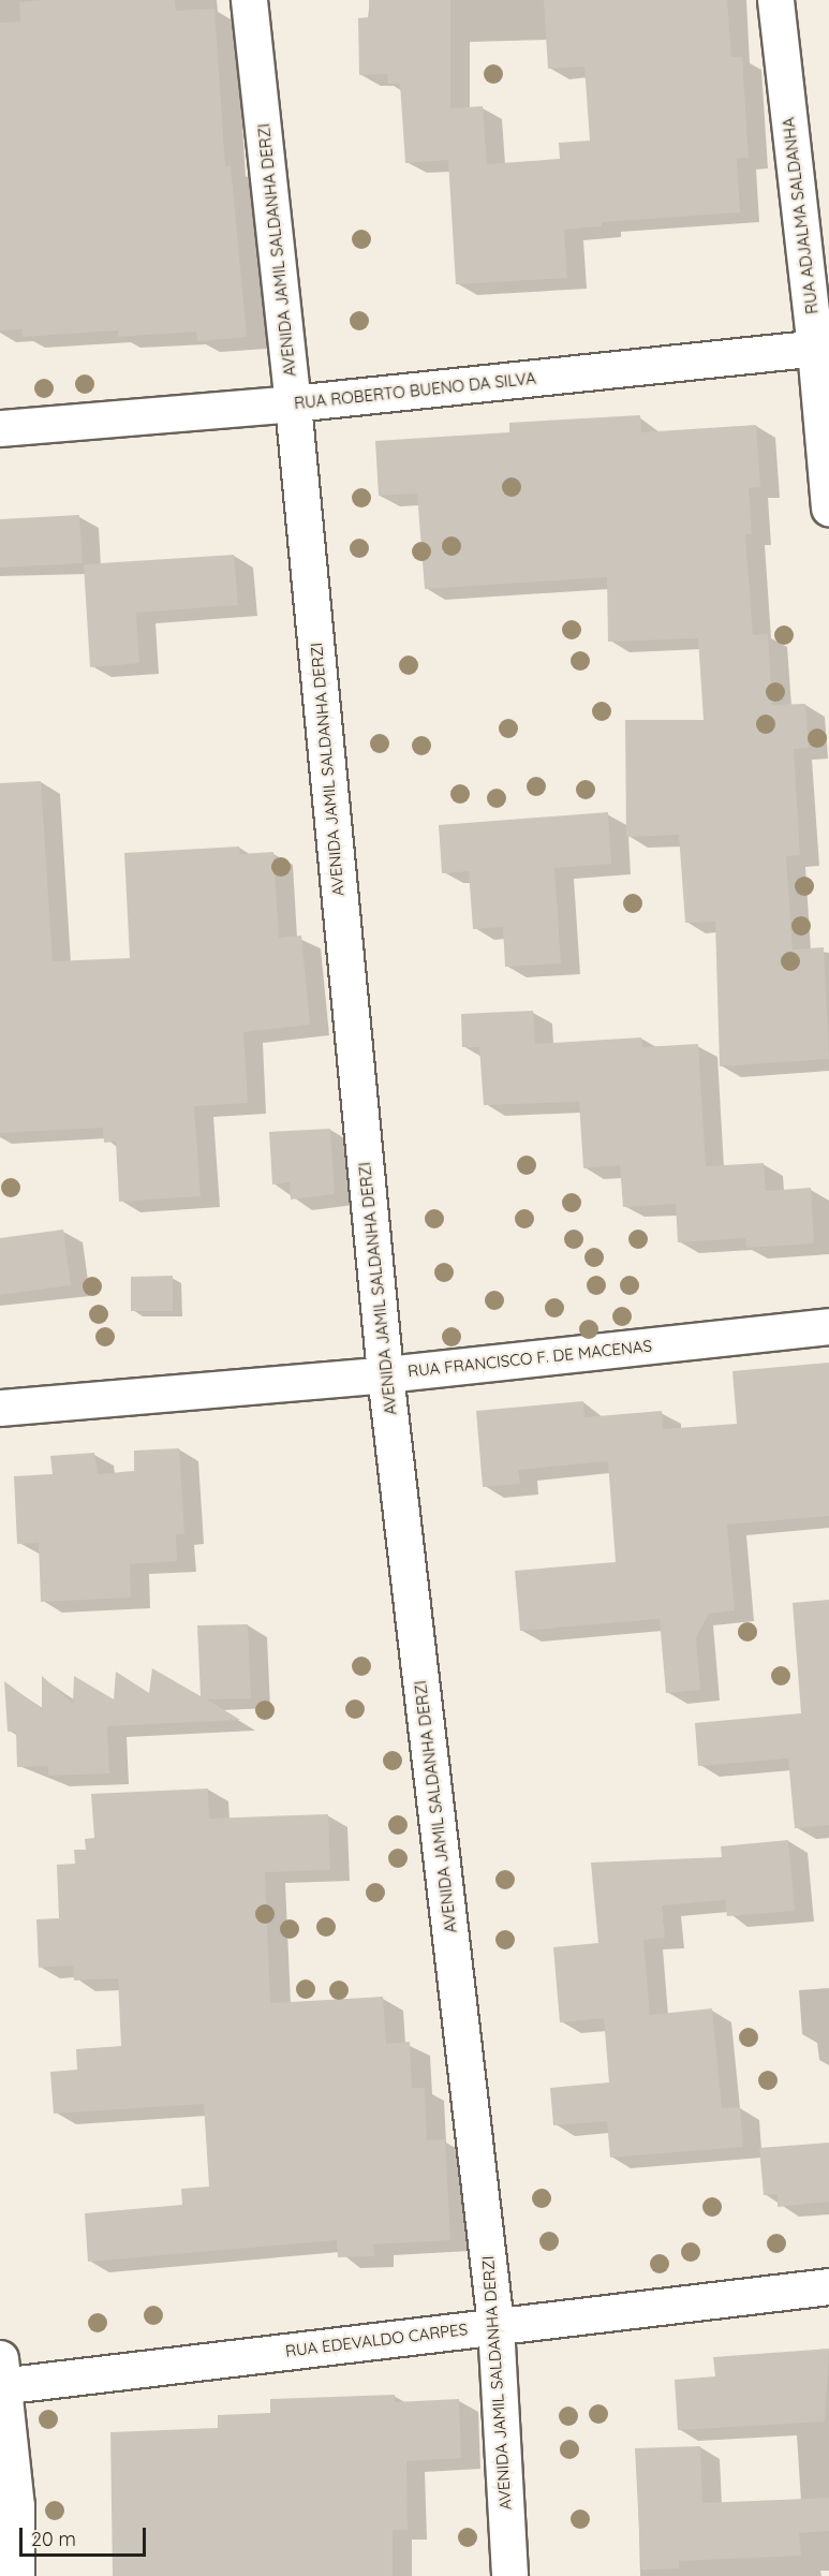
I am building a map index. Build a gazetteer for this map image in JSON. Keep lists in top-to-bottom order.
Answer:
{
  "streets": {
    "street": [
      "RUA ADJALMA SALDANHA",
      "AVENIDA JAMIL SALDANHA DERZI",
      "RUA ROBERTO BUENO DA SILVA",
      "RUA FRANCISCO F. DE MACENAS",
      "RUA EDEVALDO CARPES"
    ]
  },
  "crossings": [
    ["RUA ADJALMA SALDANHA", "RUA ROBERTO BUENO DA SILVA"],
    ["AVENIDA JAMIL SALDANHA DERZI", "RUA ROBERTO BUENO DA SILVA"],
    ["AVENIDA JAMIL SALDANHA DERZI", "RUA FRANCISCO F. DE MACENAS"],
    ["AVENIDA JAMIL SALDANHA DERZI", "RUA EDEVALDO CARPES"]
  ],
  "scale_bar": "20 m"
}
